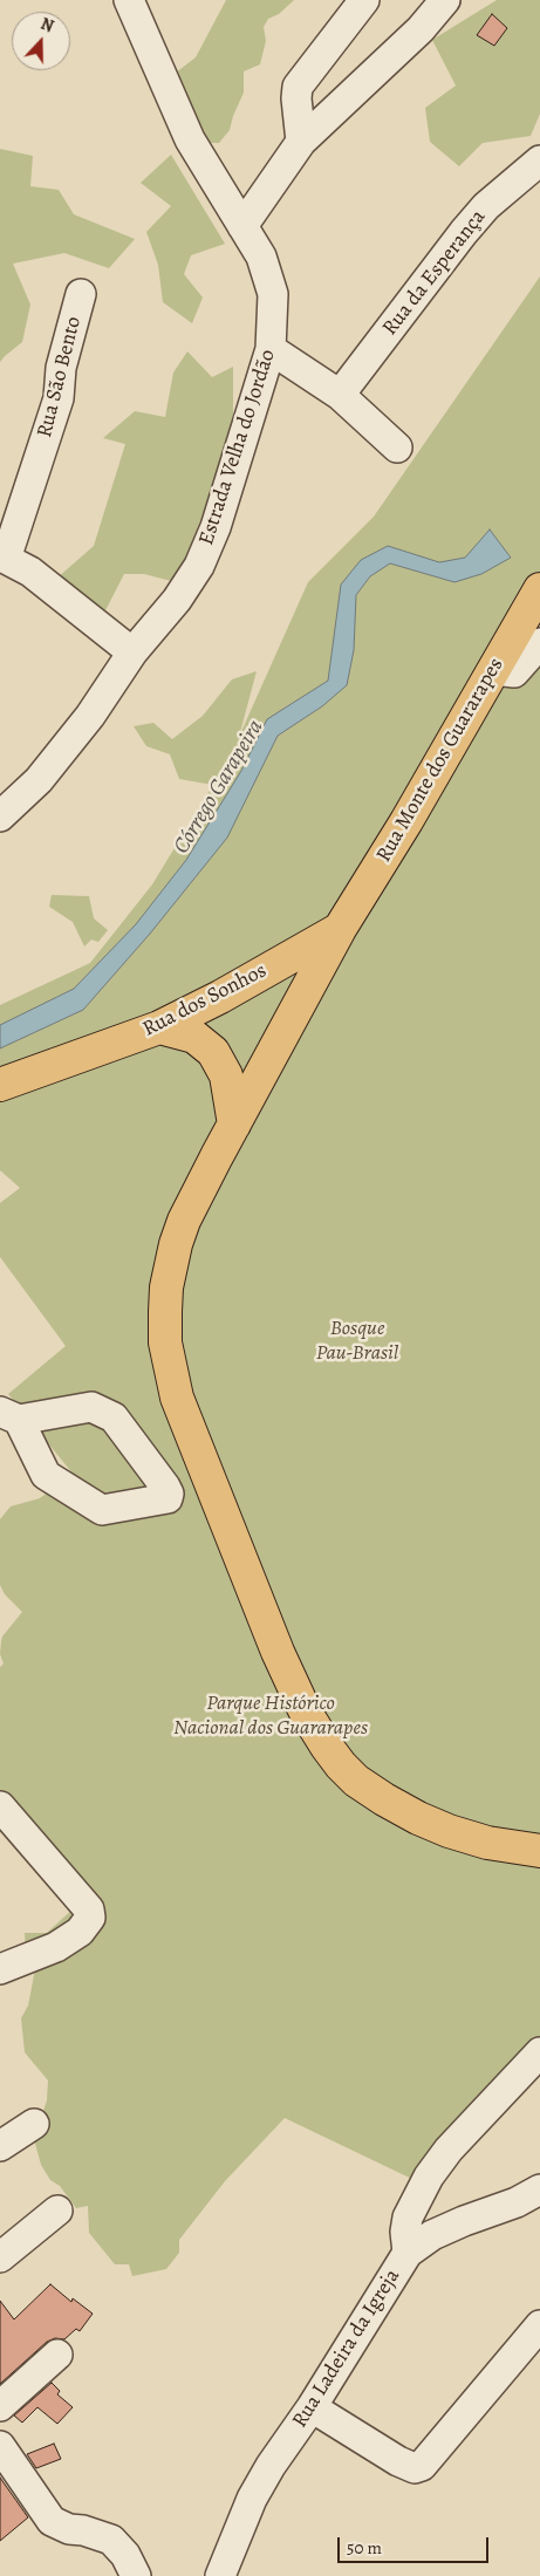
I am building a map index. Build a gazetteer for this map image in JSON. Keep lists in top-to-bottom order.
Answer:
{
  "streets": {
    "main road": ["Rua Monte dos Guararapes", "Rua dos Sonhos"],
    "street": [
      "Rua da Esperança",
      "Rua São Bento",
      "Estrada Velha do Jordão",
      "Rua Ladeira da Igreja"
    ]
  },
  "crossings": [
    ["Rua São Bento", "Estrada Velha do Jordão"],
    ["Rua Monte dos Guararapes", "Rua dos Sonhos"]
  ],
  "water": ["Córrego Garapeira"],
  "parks": ["Bosque Pau-Brasil", "Parque Histórico Nacional dos Guararapes"],
  "scale_bar": "50 m",
  "north": "top"
}
